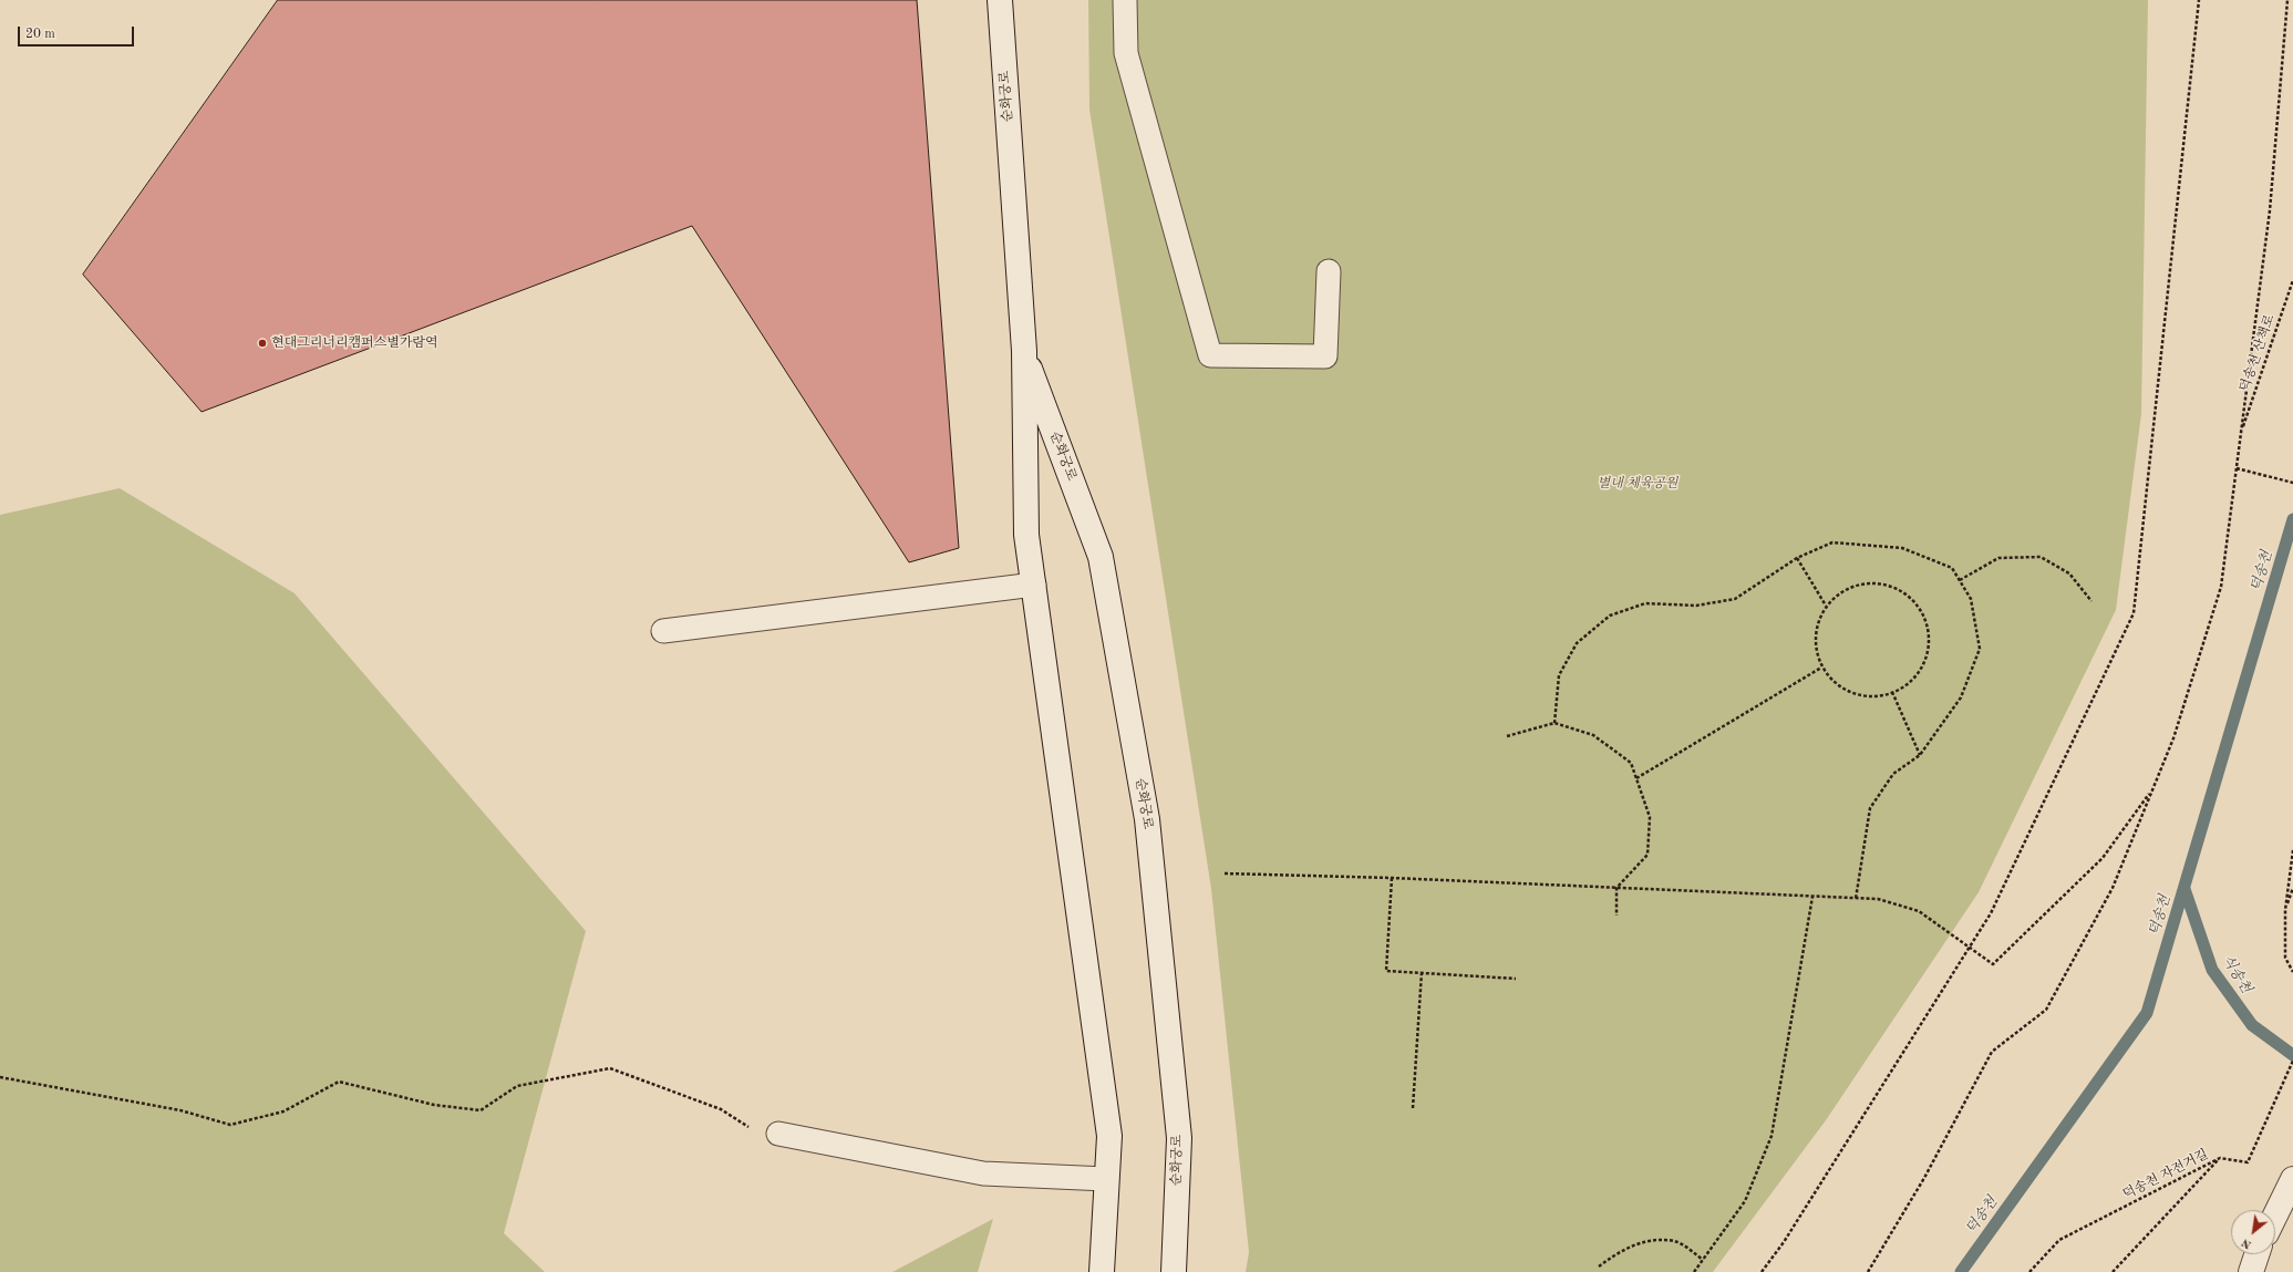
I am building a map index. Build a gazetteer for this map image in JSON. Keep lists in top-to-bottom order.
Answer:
{
  "streets": {
    "street": ["순화궁로"],
    "path": ["덕송천 산책로", "덕송천 자전거길"]
  },
  "water": ["덕송천", "식송천"],
  "parks": ["별내 체육공원"],
  "places": ["현대그리너리캠퍼스별가람역"],
  "scale_bar": "20 m",
  "north": "bottom left"
}
